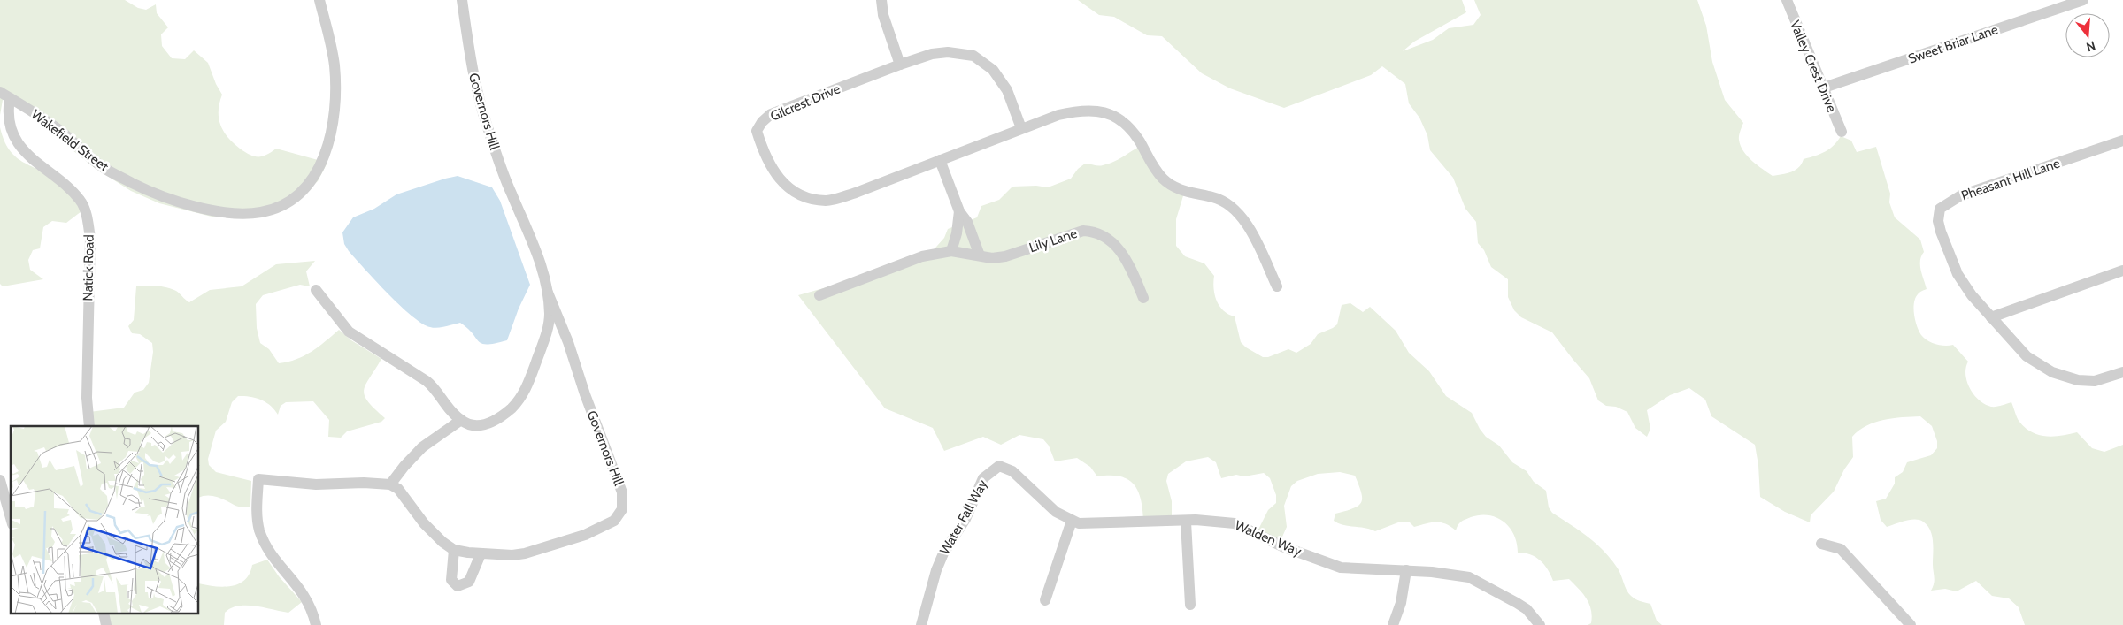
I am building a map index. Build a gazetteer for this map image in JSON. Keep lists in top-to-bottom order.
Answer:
{
  "streets": {
    "street": [
      "Sweet Briar Lane",
      "Valley Crest Drive",
      "Gilcrest Drive",
      "Governors Hill",
      "Wakefield Street",
      "Pheasant Hill Lane",
      "Lily Lane",
      "Natick Road",
      "Water Fall Way",
      "Walden Way"
    ]
  },
  "crossings": [
    ["Sweet Briar Lane", "Valley Crest Drive"],
    ["Wakefield Street", "Natick Road"],
    ["Water Fall Way", "Walden Way"]
  ],
  "north": "bottom"
}
